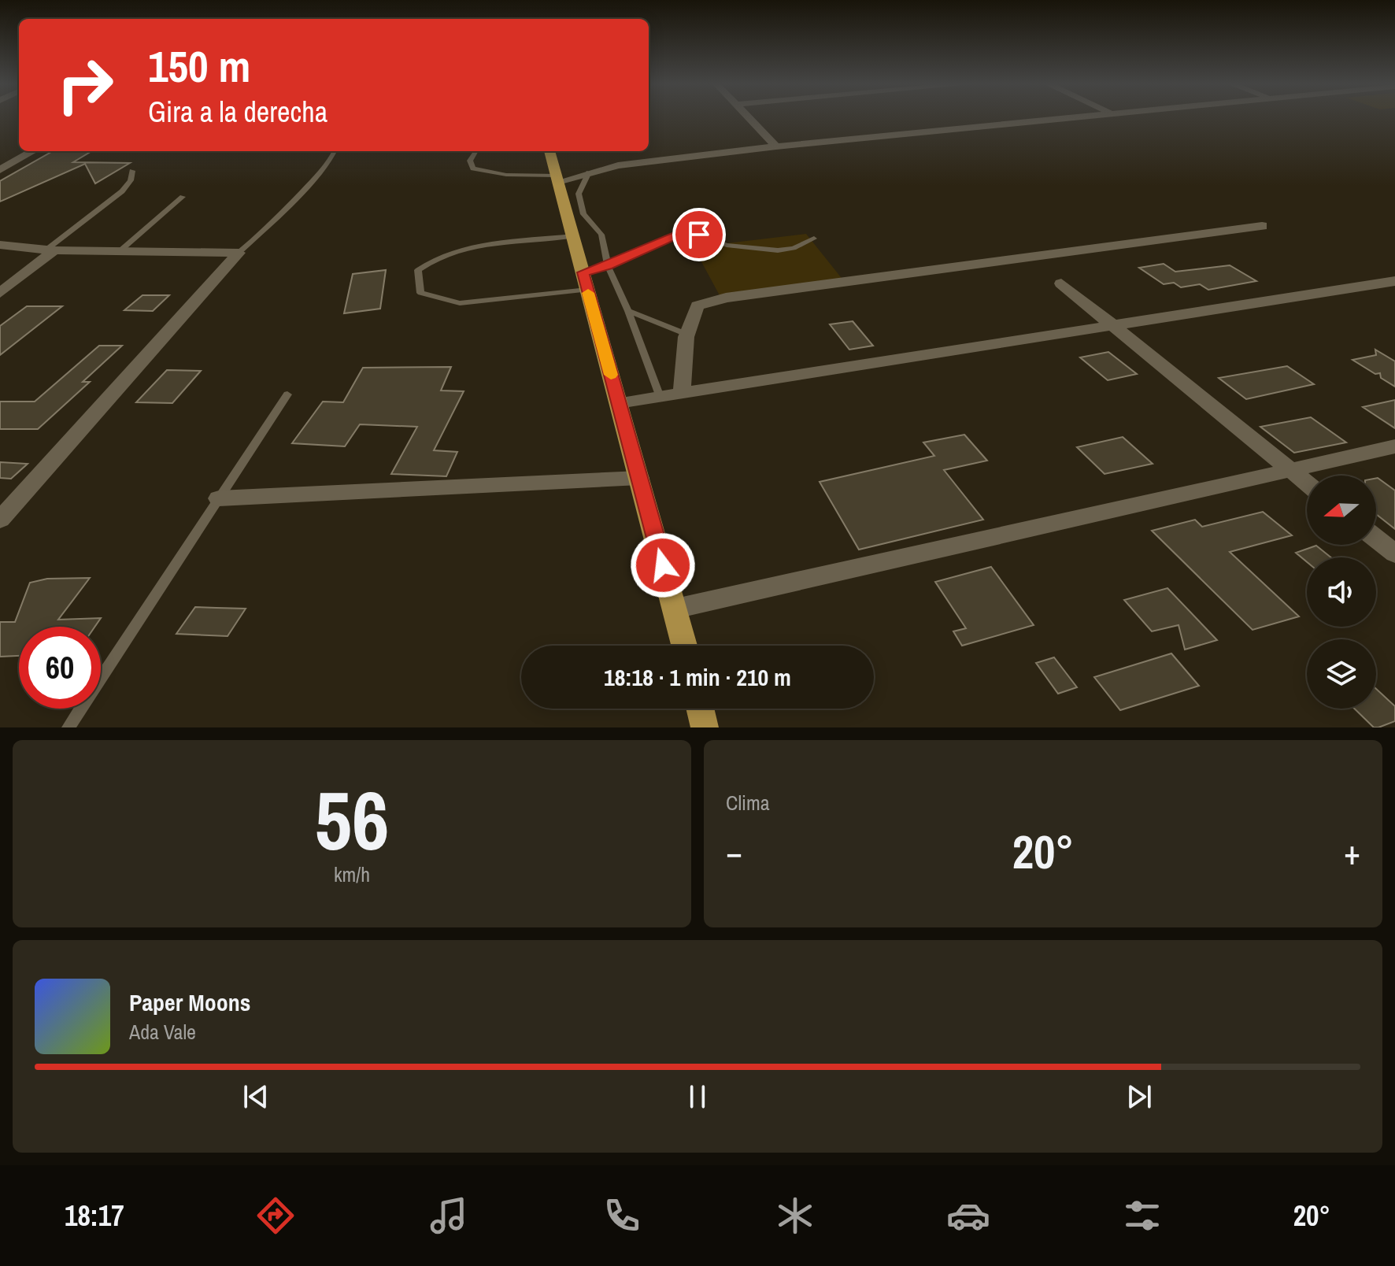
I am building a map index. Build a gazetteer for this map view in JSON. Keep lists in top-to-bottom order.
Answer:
{
  "north": "left",
  "page": {
    "turn": ["150 m", "Gira a la derecha"],
    "limit": "60",
    "trip": "18:18 · 1 min · 210 m",
    "tile": [
      ["56", "km/h"],
      "Clima"
    ],
    "heat": ["−", "20°", "+"],
    "song": ["Paper Moons", "Ada Vale"],
    "tabs": ["18:17", "20°"]
  }
}
